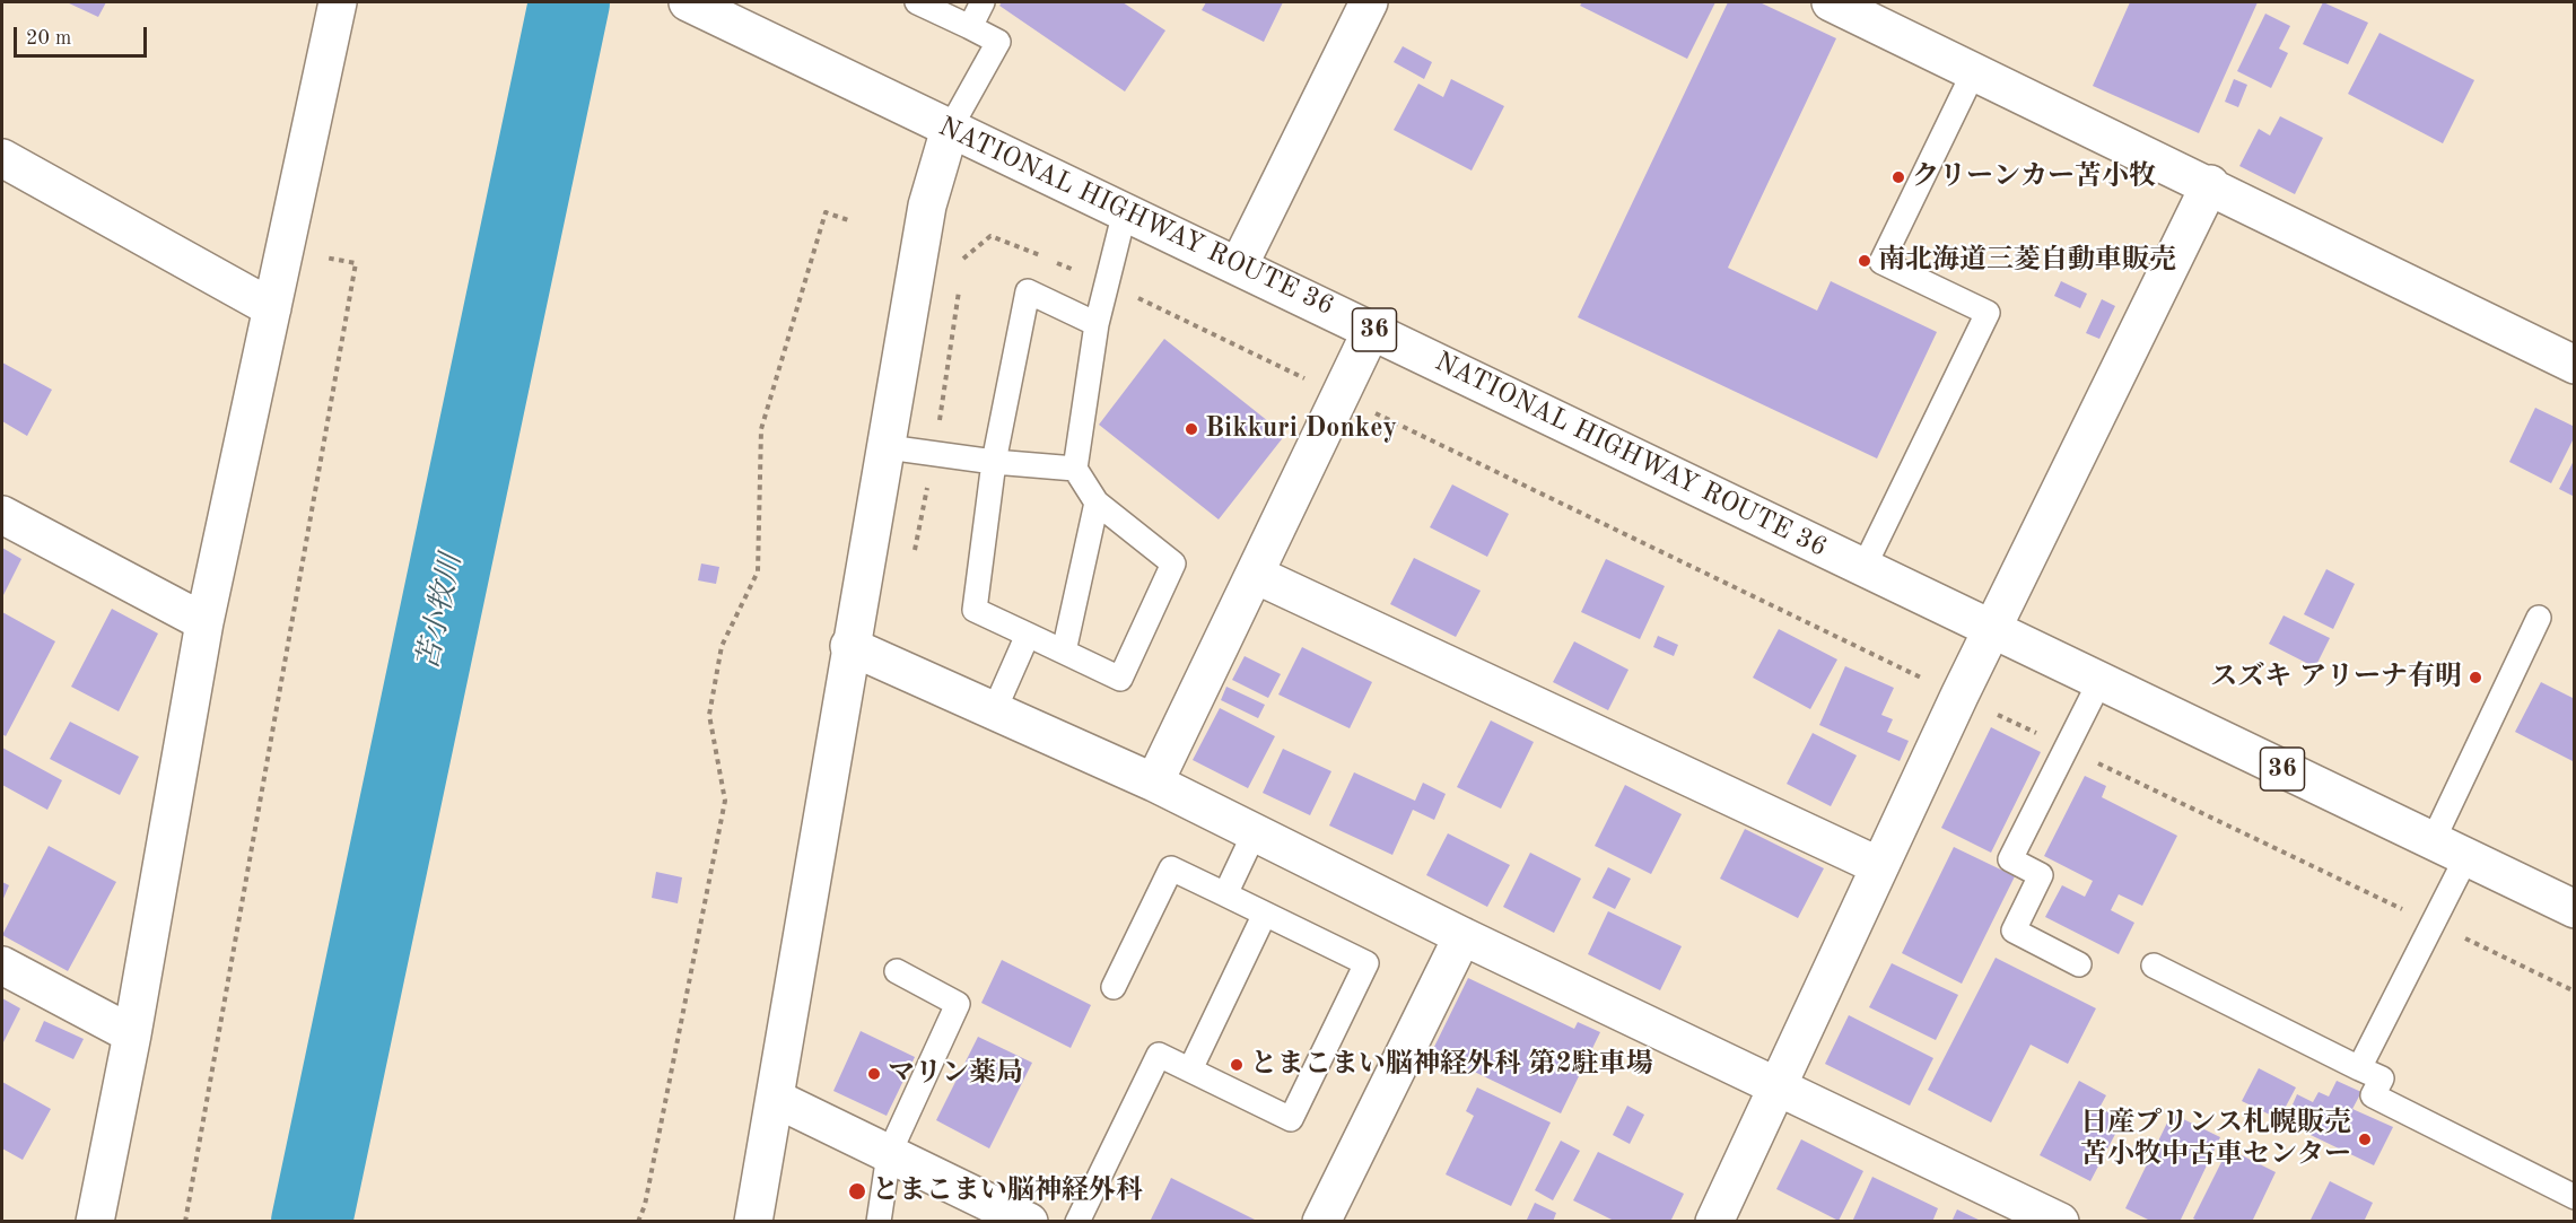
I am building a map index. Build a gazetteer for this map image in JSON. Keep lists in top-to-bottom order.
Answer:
{
  "streets": {
    "main road": ["NATIONAL HIGHWAY ROUTE 36", "36"]
  },
  "water": ["苫小牧川"],
  "places": [
    "クリーンカー苫小牧",
    "南北海道三菱自動車販売",
    "Bikkuri Donkey",
    "スズキ アリーナ有明",
    "とまこまい脳神経外科 第2駐車場",
    "マリン薬局",
    "日産プリンス札幌販売 苫小牧中古車センター",
    "とまこまい脳神経外科"
  ],
  "scale_bar": "20 m"
}
